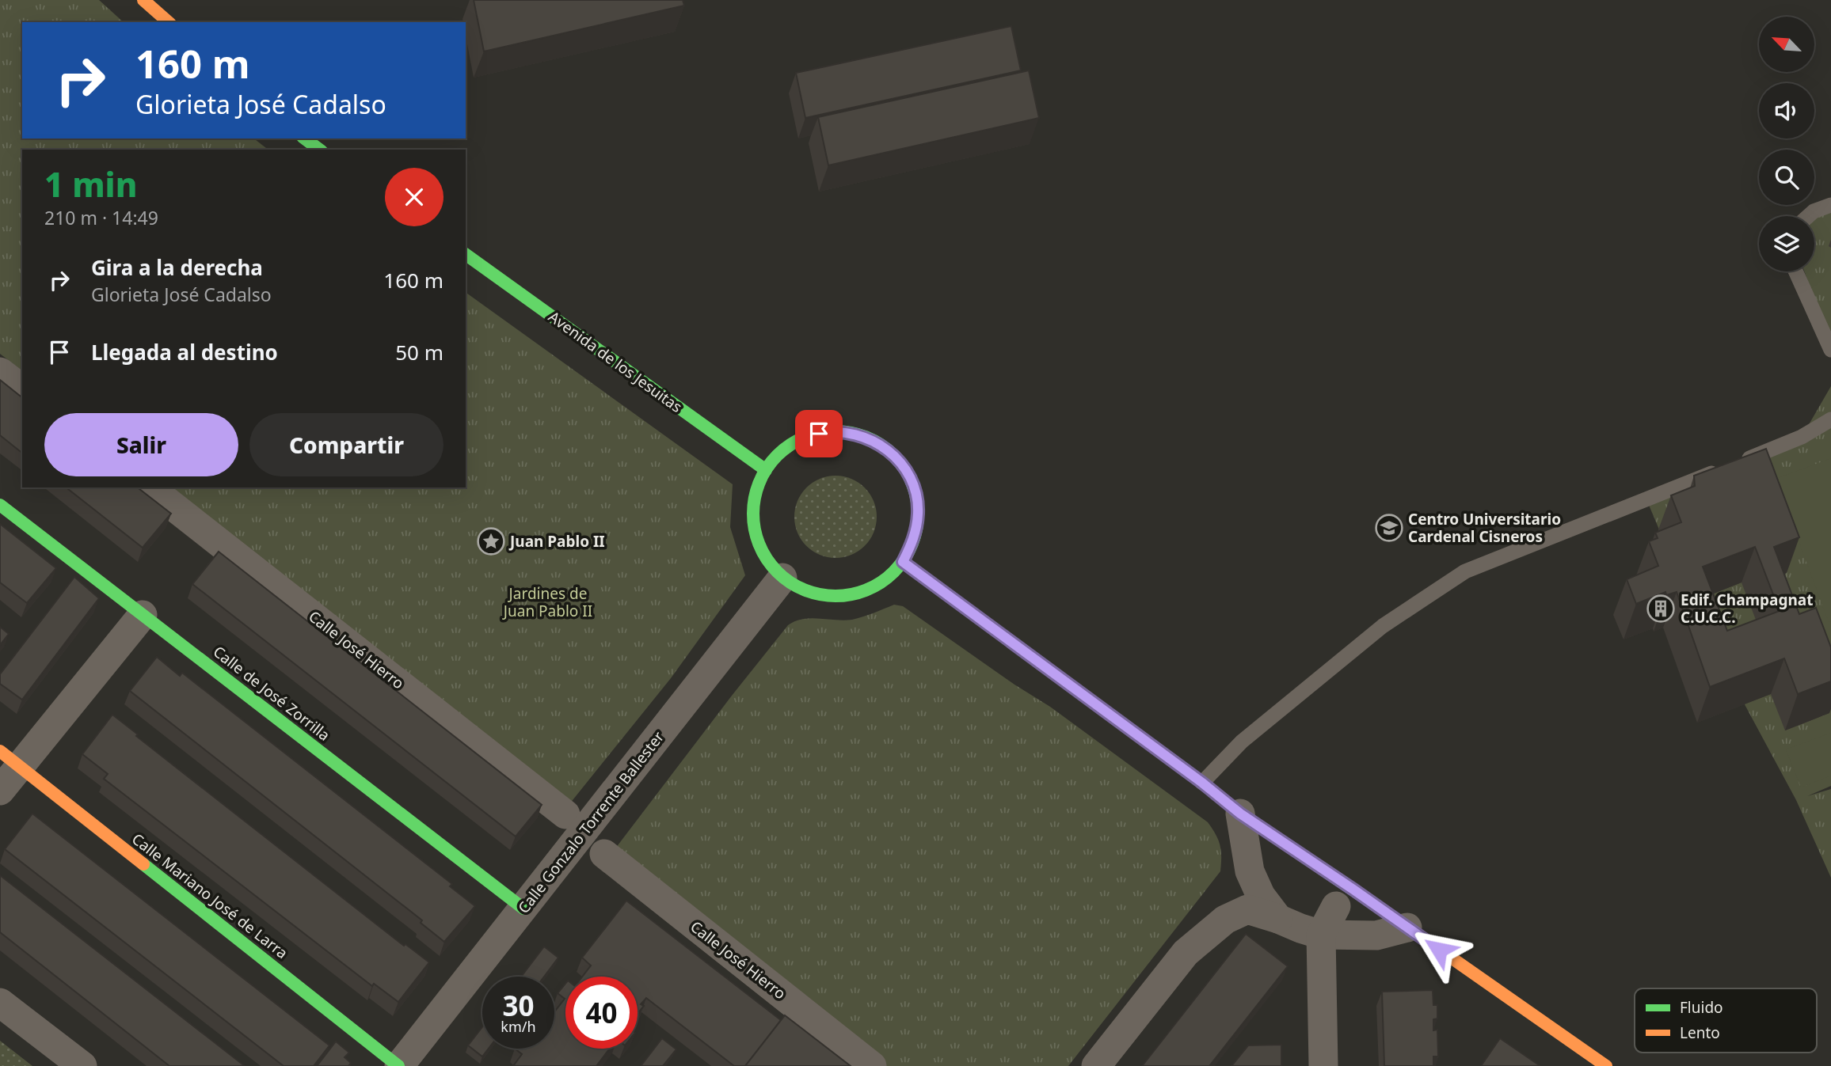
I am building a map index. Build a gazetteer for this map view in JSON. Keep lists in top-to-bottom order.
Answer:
{
  "streets": {
    "street": [
      "Avenida de los Jesuitas",
      "Calle José Hierro",
      "Calle de José Zorrilla",
      "Calle Gonzalo Torrente Ballester",
      "Calle Mariano José de Larra"
    ]
  },
  "crossings": [
    ["Avenida de los Jesuitas", "Calle Gonzalo Torrente Ballester"],
    ["Calle de José Zorrilla", "Calle Gonzalo Torrente Ballester"],
    ["Calle Gonzalo Torrente Ballester", "Calle Mariano José de Larra"]
  ],
  "parks": ["Jardines de Juan Pablo II"],
  "places": {
    "school or university": ["Centro Universitario Cardenal Cisneros"],
    "place": ["Juan Pablo II"],
    "building": ["Edif. Champagnat C.U.C.C."]
  },
  "legend": ["Fluido", "Lento"],
  "north": "top left",
  "page": {
    "turn": ["160 m", "Glorieta José Cadalso"],
    "heading": ["1 min", "210 m · 14:49"],
    "list": [
      {
        "name": "Gira a la derecha",
        "note": "Glorieta José Cadalso",
        "value": "160 m"
      },
      {
        "name": "Llegada al destino",
        "value": "50 m"
      }
    ],
    "buttons": ["Salir", "Compartir"],
    "speed": "30 km/h",
    "limit": "40"
  }
}
